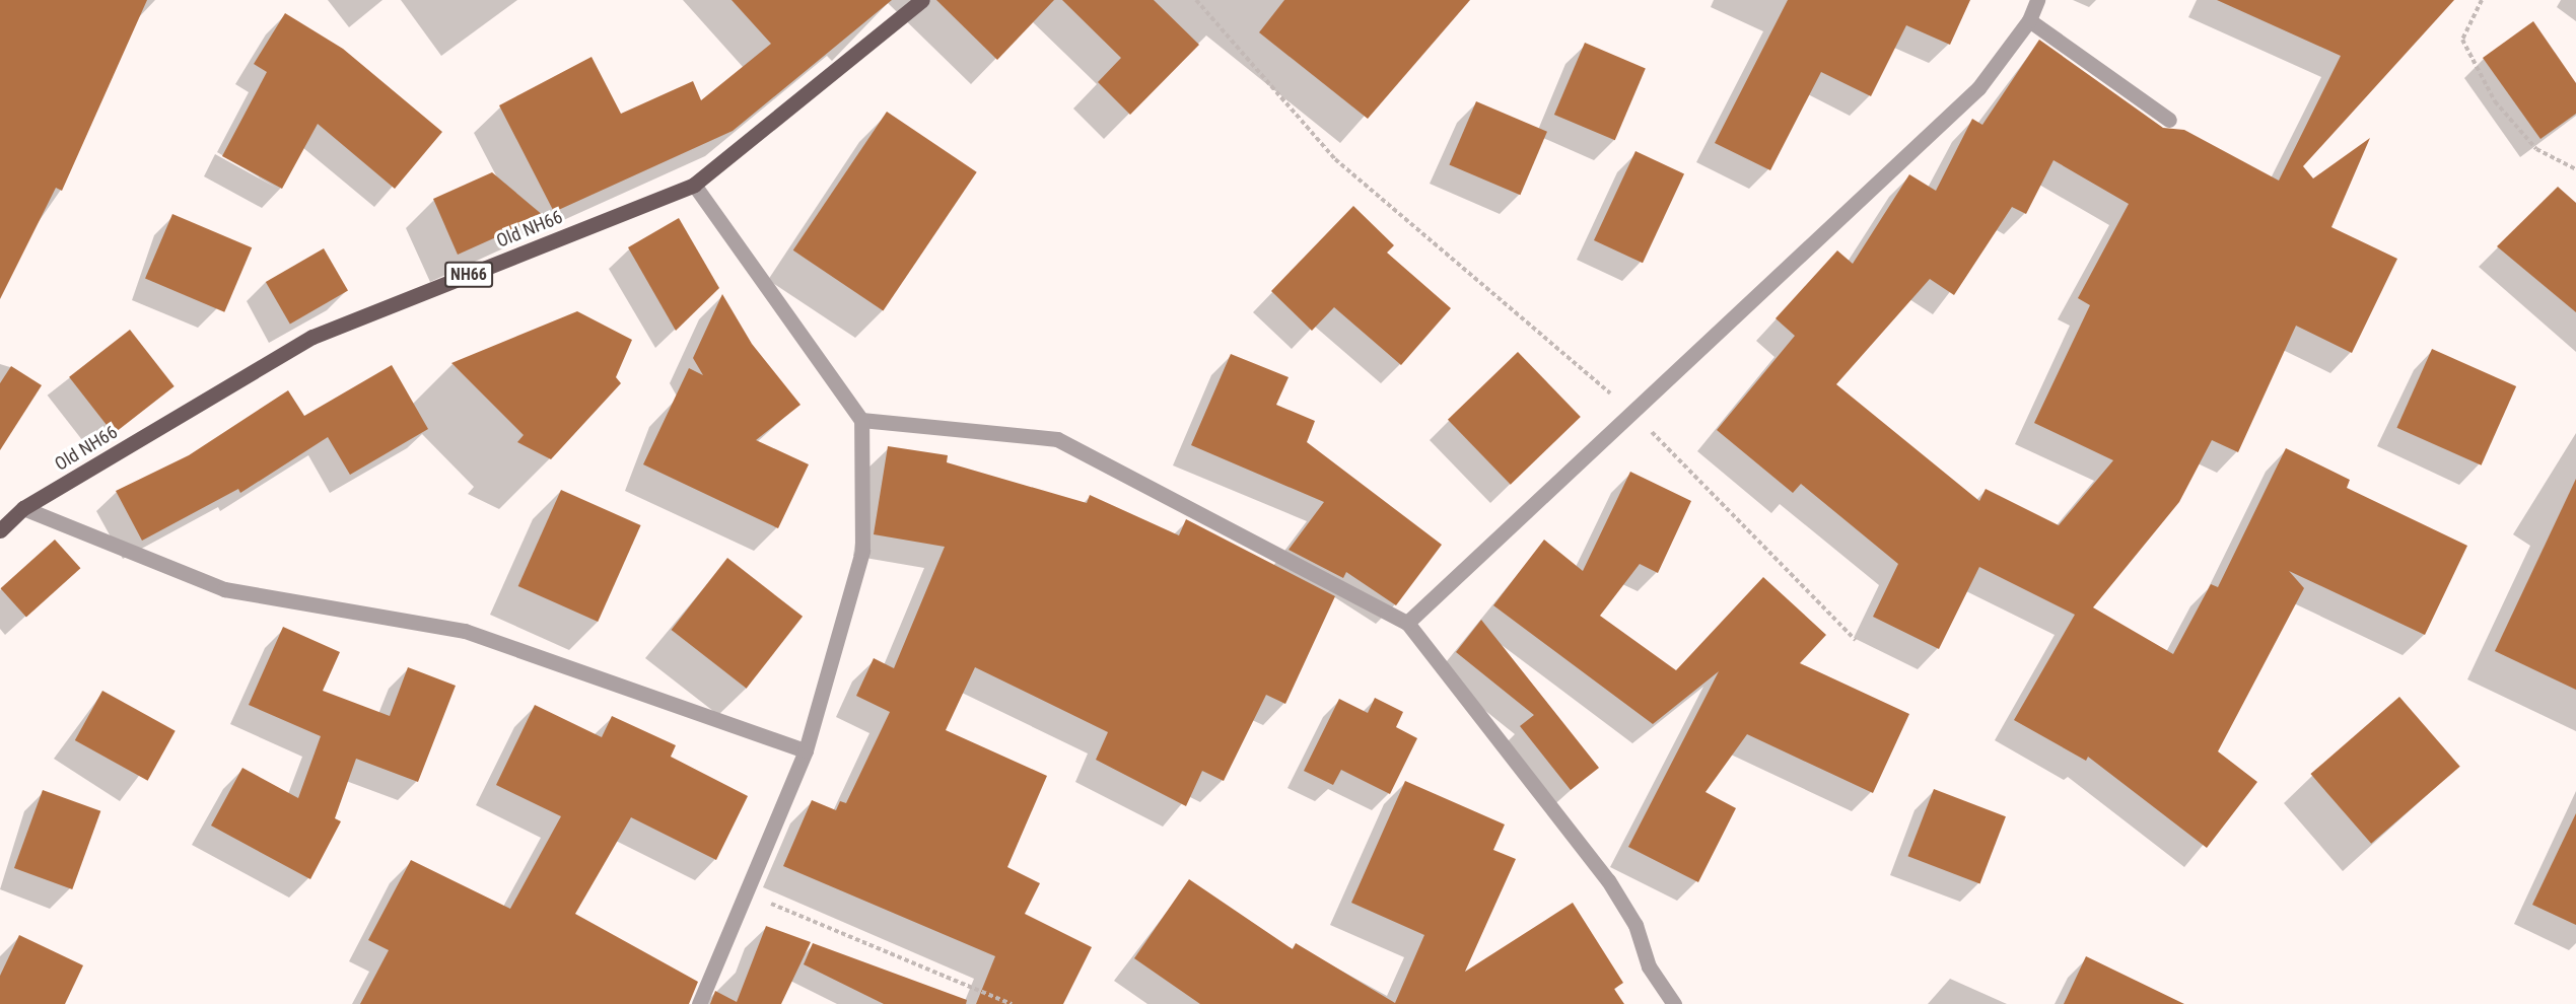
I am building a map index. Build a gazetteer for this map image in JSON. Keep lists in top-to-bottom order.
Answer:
{
  "streets": {
    "main road": ["Old NH66", "NH66"]
  }
}
